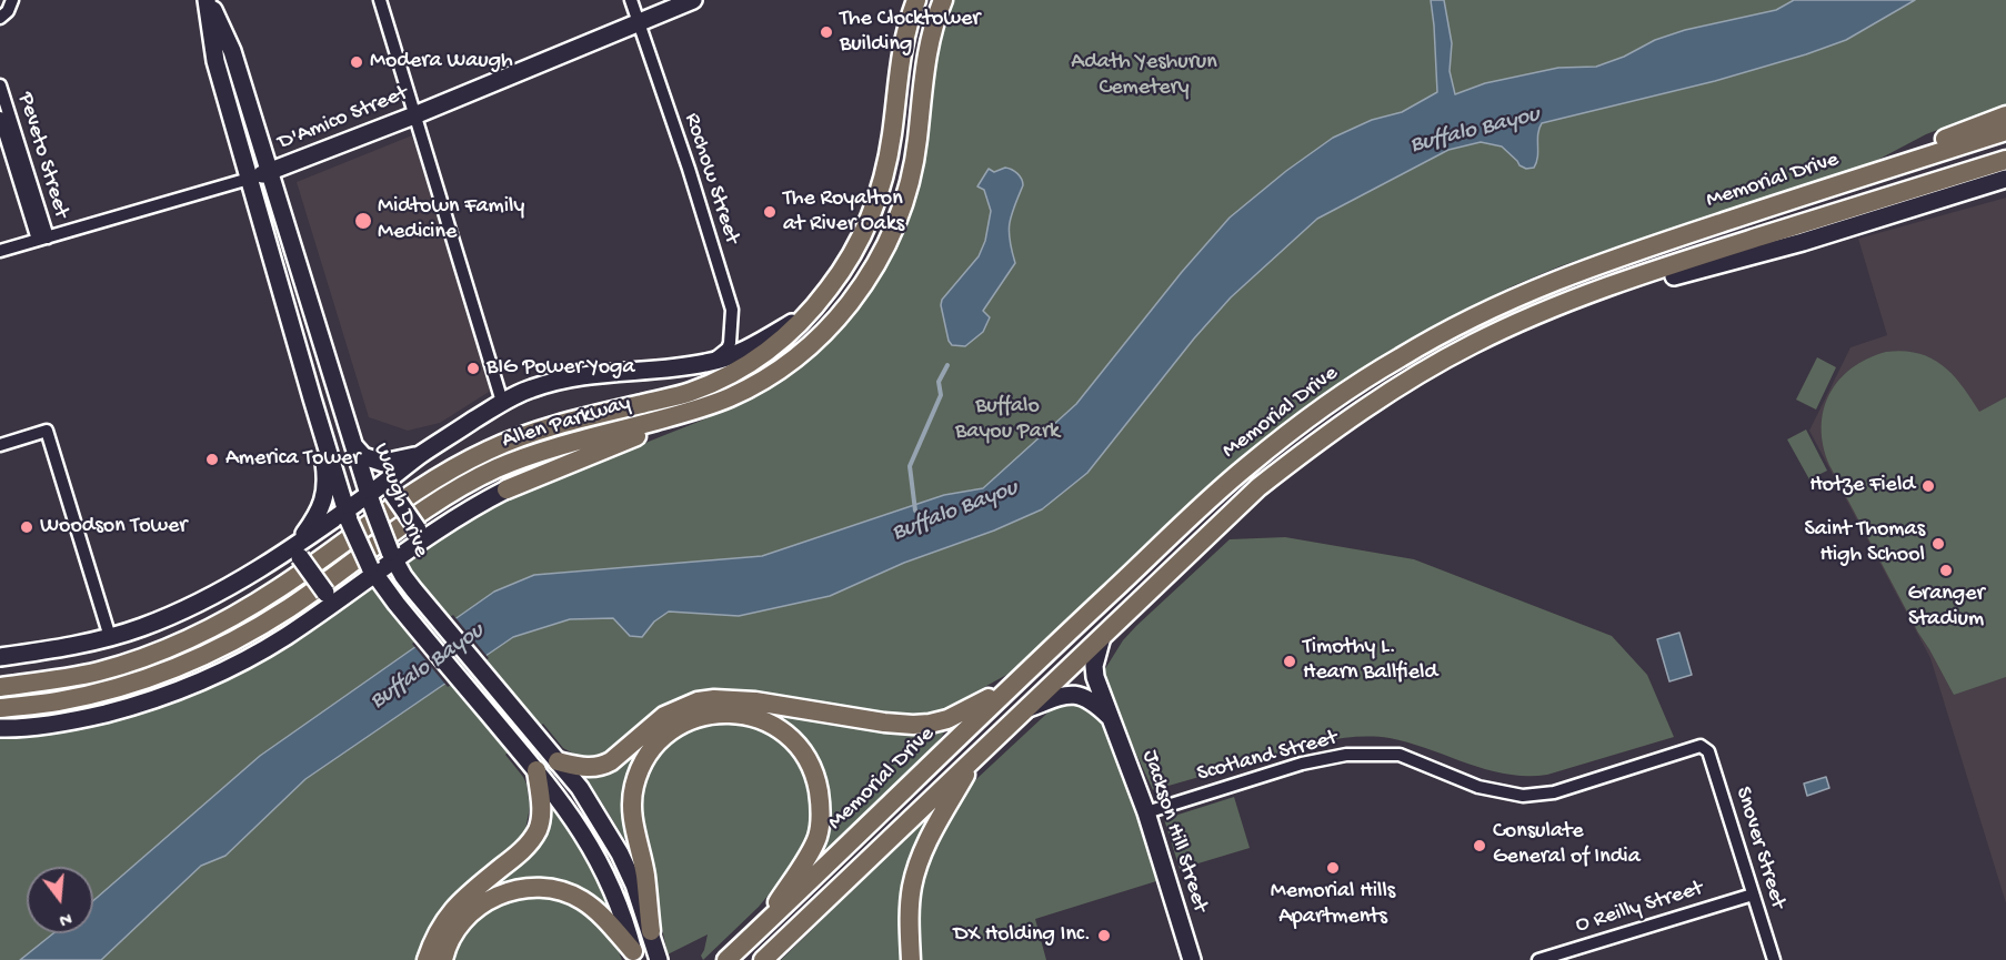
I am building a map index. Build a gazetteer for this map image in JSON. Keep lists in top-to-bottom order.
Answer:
{
  "streets": {
    "main road": ["Memorial Drive", "Allen Parkway"],
    "street": [
      "D'Amico Street",
      "Peveto Street",
      "Rochow Street",
      "Waugh Drive",
      "Scotland Street",
      "Jackson Hill Street",
      "Snover Street",
      "O Reilly Street"
    ]
  },
  "crossings": [
    ["D'Amico Street", "Peveto Street"],
    ["D'Amico Street", "Rochow Street"],
    ["D'Amico Street", "Waugh Drive"],
    ["Memorial Drive", "Jackson Hill Street"],
    ["Scotland Street", "Jackson Hill Street"],
    ["Scotland Street", "Snover Street"],
    ["Snover Street", "O Reilly Street"]
  ],
  "water": ["Buffalo Bayou"],
  "parks": ["Adath Yeshurun Cemetery", "Buffalo Bayou Park"],
  "places": [
    "The Clocktower Building",
    "Modera Waugh",
    "The Royalton at River Oaks",
    "Midtown Family Medicine",
    "BIG Power Yoga",
    "America Tower",
    "Hotze Field",
    "Woodson Tower",
    "Saint Thomas High School",
    "Granger Stadium",
    "Timothy L. Hearn Ballfield",
    "Consulate General of India",
    "Memorial Hills Apartments",
    "DX Holding Inc."
  ],
  "north": "bottom"
}
